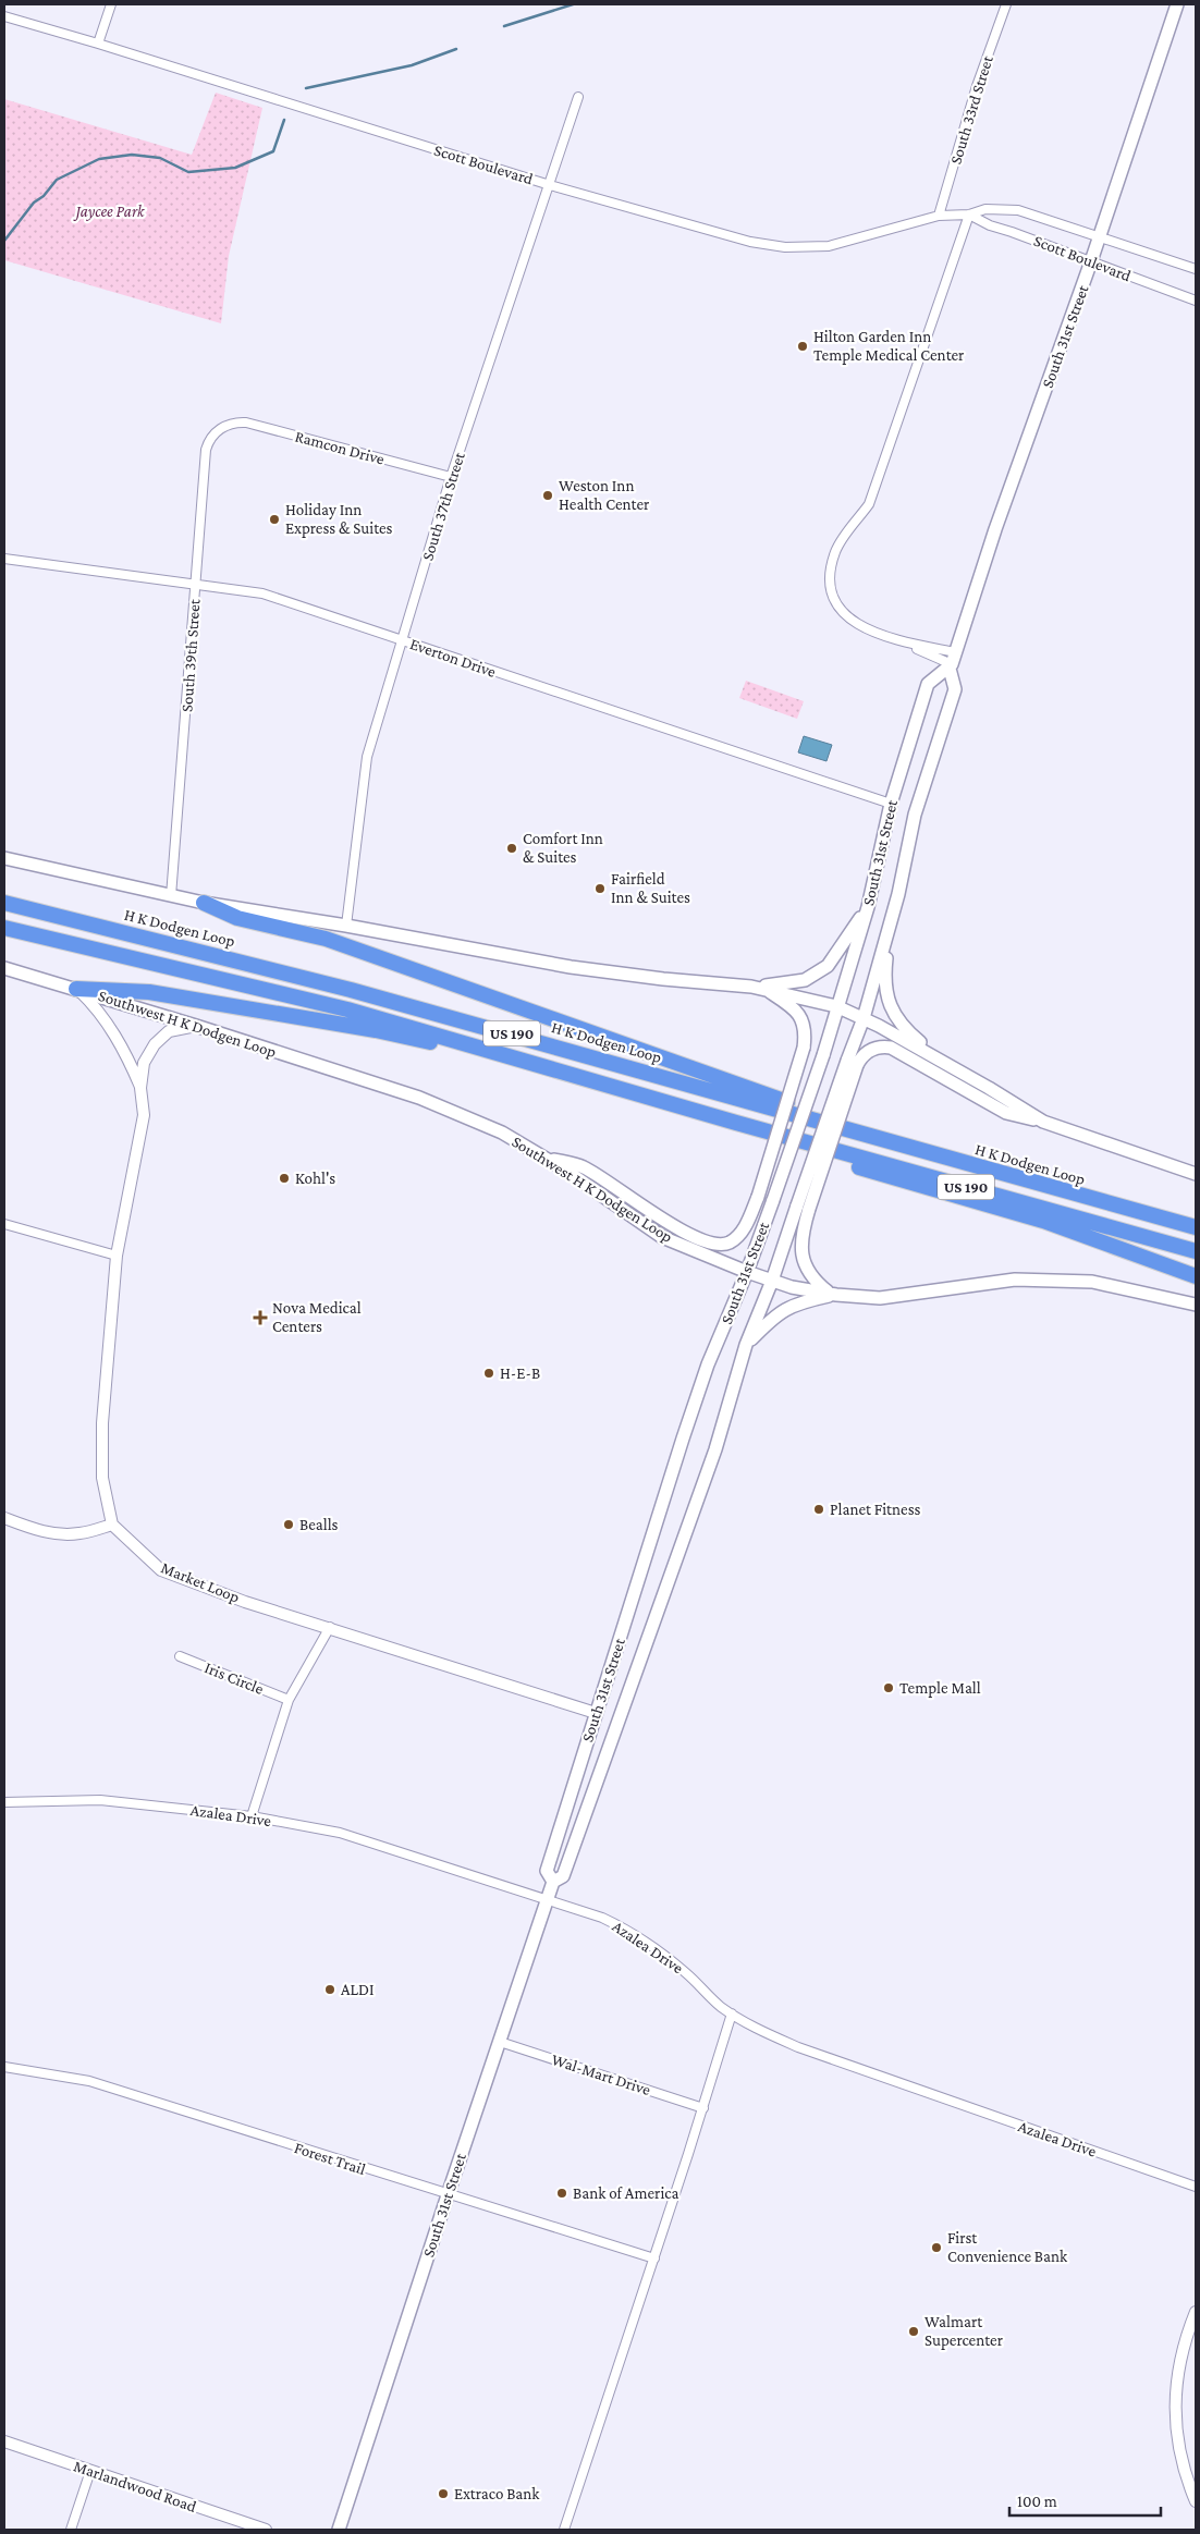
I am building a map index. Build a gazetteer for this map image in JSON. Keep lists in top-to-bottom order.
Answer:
{
  "streets": {
    "highway": ["H K Dodgen Loop", "US 190"],
    "main road": ["South 31st Street", "Southwest H K Dodgen Loop"],
    "street": [
      "South 33rd Street",
      "Scott Boulevard",
      "Ramcon Drive",
      "South 37th Street",
      "South 39th Street",
      "Everton Drive",
      "Market Loop",
      "Iris Circle",
      "Azalea Drive",
      "Wal-Mart Drive",
      "Forest Trail",
      "Marlandwood Road"
    ]
  },
  "crossings": [
    ["South 33rd Street", "Scott Boulevard"],
    ["Scott Boulevard", "South 31st Street"],
    ["Scott Boulevard", "South 37th Street"],
    ["South 31st Street", "Everton Drive"],
    ["South 31st Street", "Southwest H K Dodgen Loop"],
    ["South 31st Street", "Market Loop"],
    ["South 31st Street", "Azalea Drive"],
    ["South 31st Street", "Wal-Mart Drive"],
    ["South 31st Street", "Forest Trail"],
    ["Ramcon Drive", "South 37th Street"],
    ["Ramcon Drive", "South 39th Street"],
    ["South 37th Street", "Everton Drive"],
    ["South 39th Street", "Everton Drive"]
  ],
  "parks": ["Jaycee Park"],
  "places": {
    "other": [
      "Hilton Garden Inn Temple Medical Center",
      "Weston Inn Health Center",
      "Holiday Inn Express & Suites",
      "Comfort Inn & Suites",
      "Fairfield Inn & Suites",
      "Kohl's",
      "H-E-B",
      "Planet Fitness",
      "Bealls",
      "Temple Mall",
      "ALDI",
      "Bank of America",
      "First Convenience Bank",
      "Walmart Supercenter",
      "Extraco Bank"
    ],
    "health": ["Nova Medical Centers"]
  },
  "scale_bar": "100 m"
}
